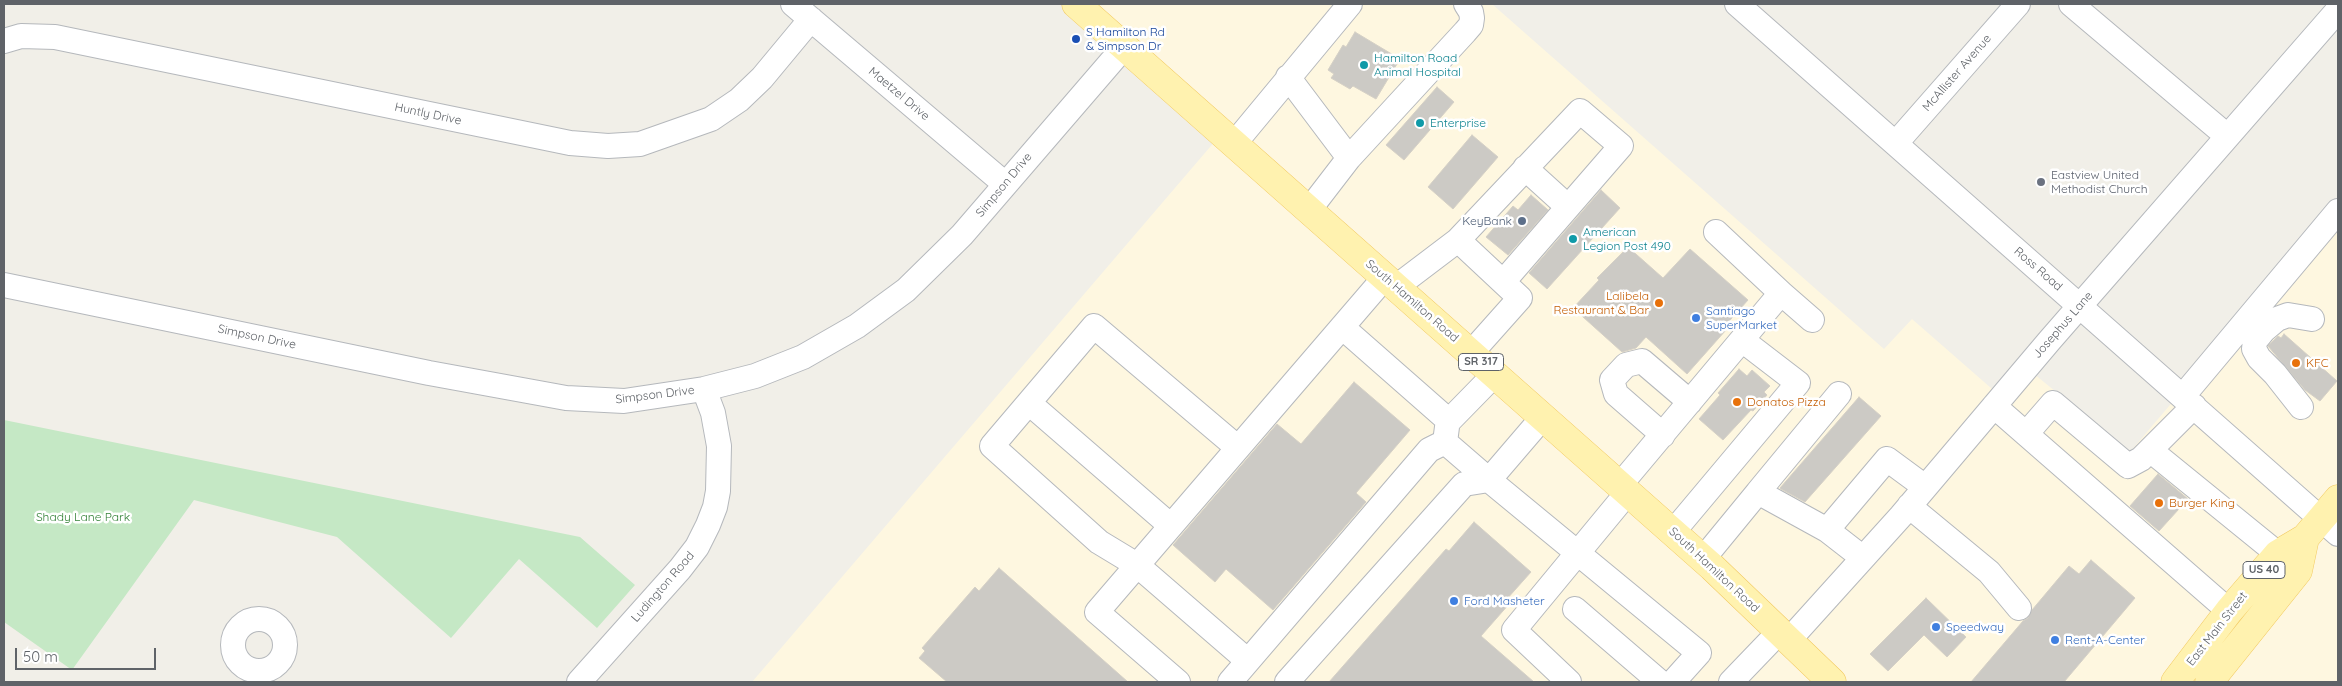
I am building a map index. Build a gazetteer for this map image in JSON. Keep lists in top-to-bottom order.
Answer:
{
  "streets": {
    "main road": [
      "South Hamilton Road",
      "SR 317",
      "US 40",
      "East Main Street"
    ],
    "street": [
      "McAllister Avenue",
      "Maetzel Drive",
      "Huntly Drive",
      "Simpson Drive",
      "Ross Road",
      "Josephus Lane",
      "Ludington Road"
    ]
  },
  "crossings": [
    ["McAllister Avenue", "Ross Road"],
    ["Maetzel Drive", "Huntly Drive"],
    ["Maetzel Drive", "Simpson Drive"],
    ["Simpson Drive", "South Hamilton Road"],
    ["Simpson Drive", "Ludington Road"],
    ["Ross Road", "Josephus Lane"],
    ["Ross Road", "East Main Street"],
    ["South Hamilton Road", "Josephus Lane"]
  ],
  "parks": ["Shady Lane Park"],
  "places": [
    "S Hamilton Rd & Simpson Dr",
    "Hamilton Road Animal Hospital",
    "Enterprise",
    "Eastview United Methodist Church",
    "KeyBank",
    "American Legion Post 490",
    "Lalibela Restaurant & Bar",
    "Santiago SuperMarket",
    "KFC",
    "Donatos Pizza",
    "Burger King",
    "Ford Masheter",
    "Speedway",
    "Rent-A-Center"
  ],
  "scale_bar": "50 m"
}
